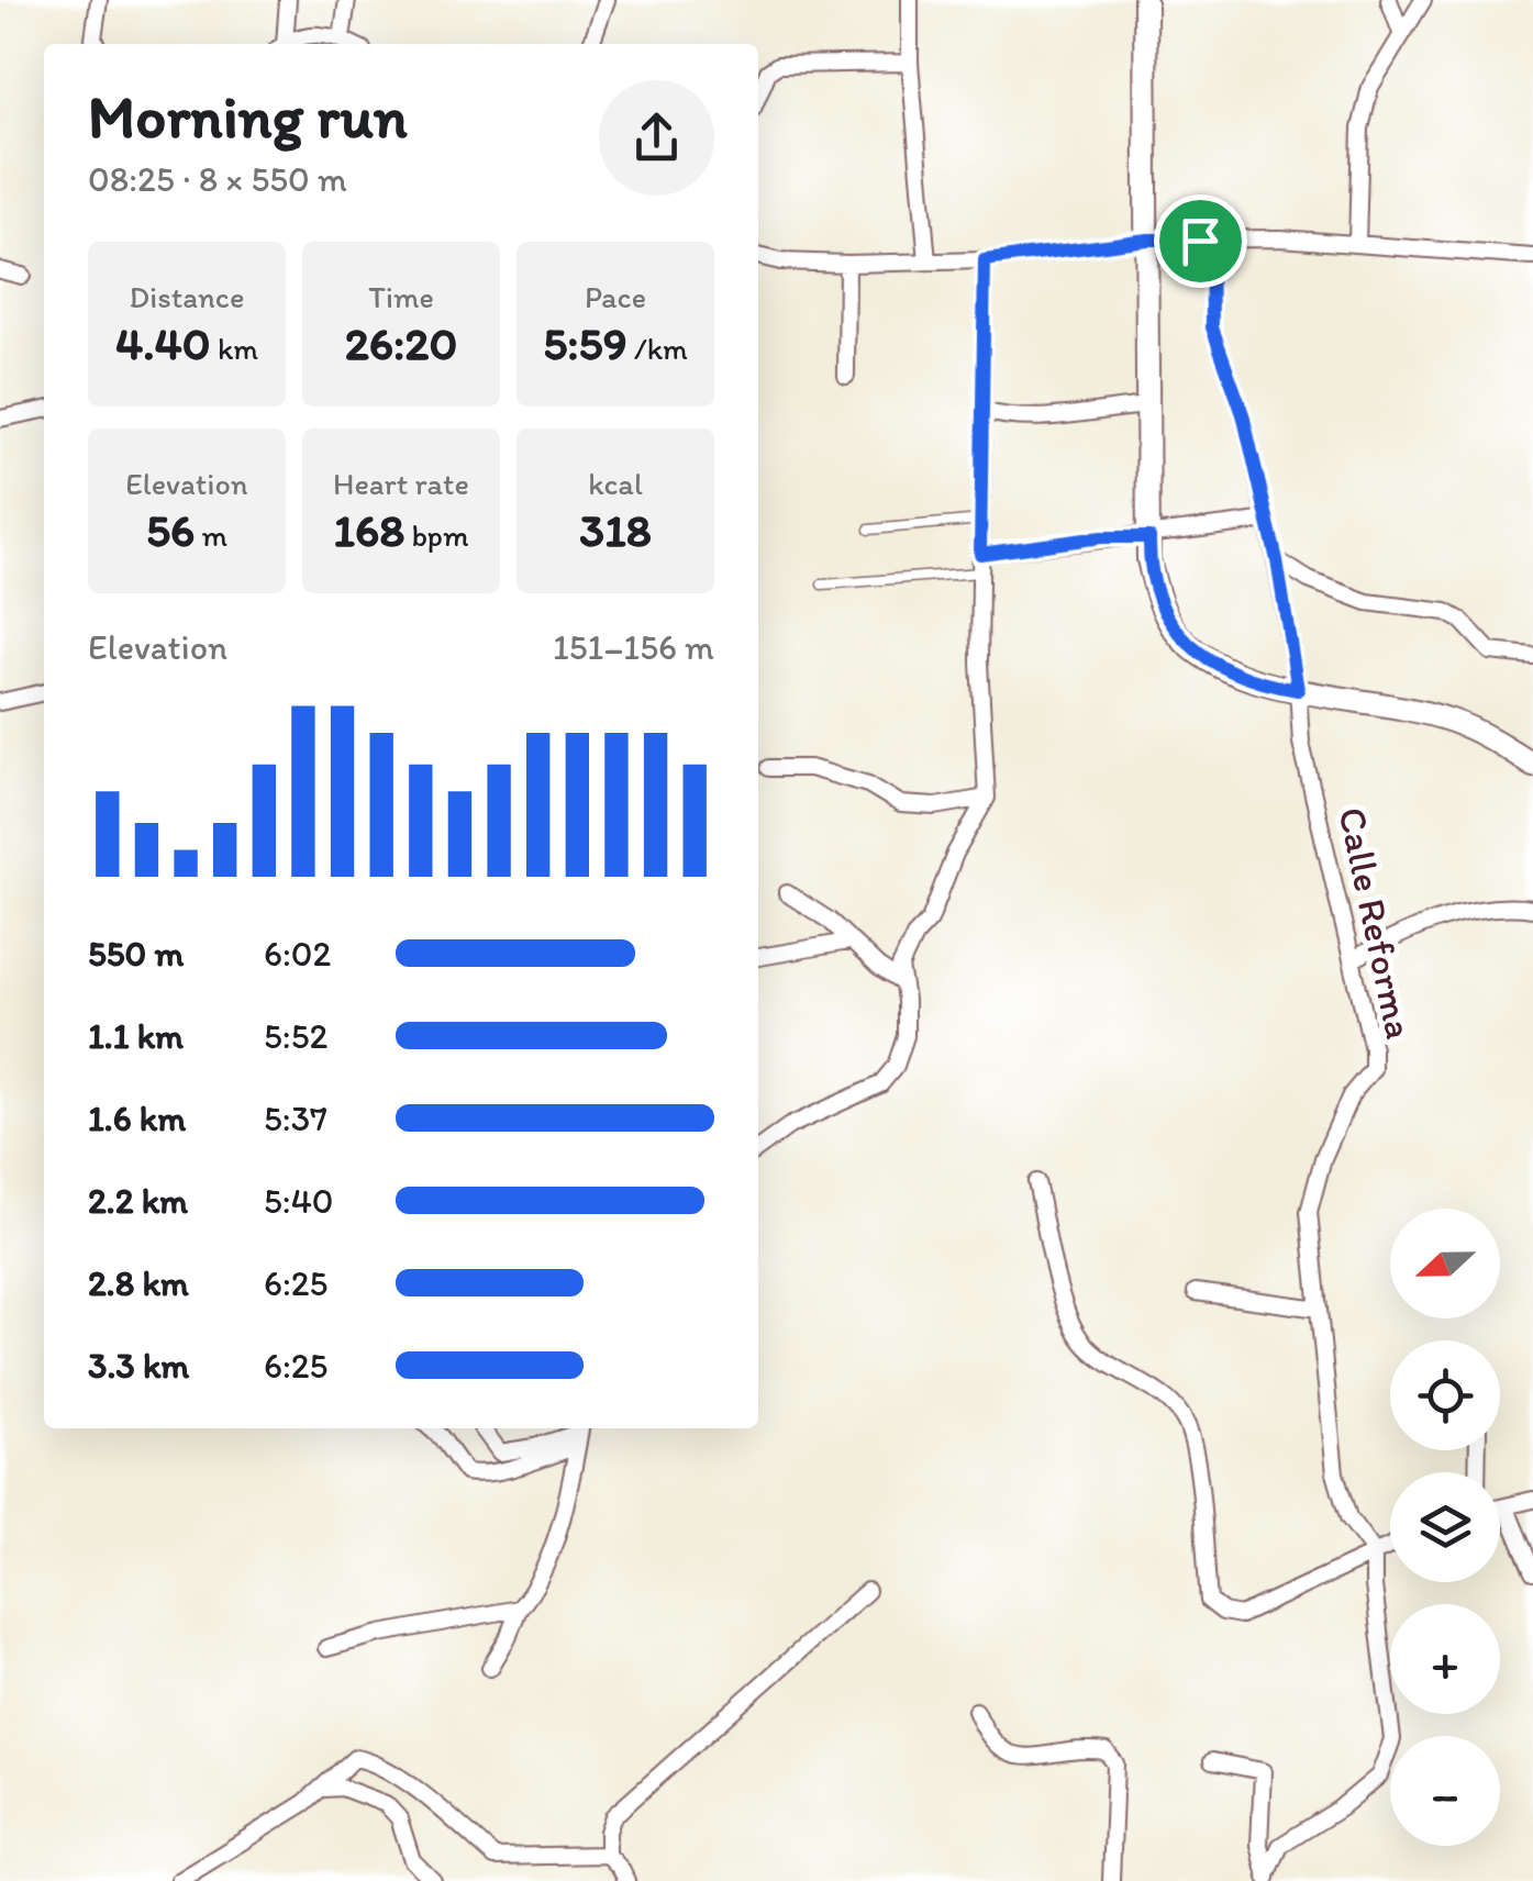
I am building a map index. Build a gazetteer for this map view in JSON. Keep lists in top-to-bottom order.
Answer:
{
  "streets": {
    "street": ["Calle Reforma"]
  },
  "north": "left",
  "page": {
    "heading": ["Morning run", "08:25 · 8 × 550 m"],
    "stats": [
      ["Distance", "4.40 km"],
      ["Time", "26:20"],
      ["Pace", "5:59 /km"],
      ["Elevation", "56 m"],
      ["Heart rate", "168 bpm"],
      ["kcal", "318"]
    ],
    "chart": ["Elevation", "151–156 m"],
    "list": [
      {
        "name": "550 m",
        "note": "6:02"
      },
      {
        "name": "1.1 km",
        "note": "5:52"
      },
      {
        "name": "1.6 km",
        "note": "5:37"
      },
      {
        "name": "2.2 km",
        "note": "5:40"
      },
      {
        "name": "2.8 km",
        "note": "6:25"
      },
      {
        "name": "3.3 km",
        "note": "6:25"
      }
    ],
    "map_buttons": ["+", "−"]
  }
}
